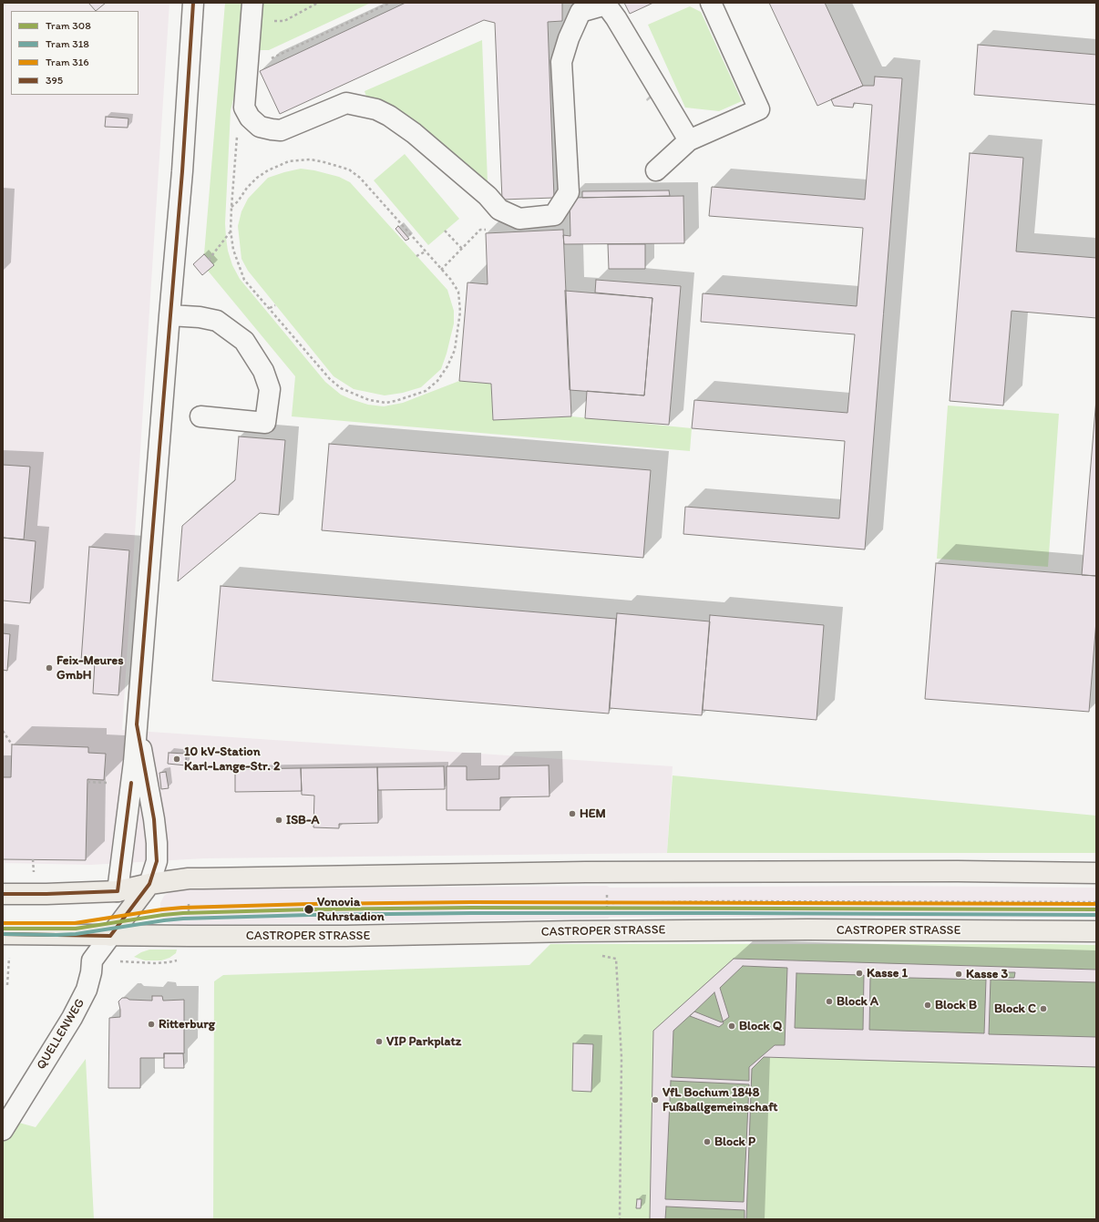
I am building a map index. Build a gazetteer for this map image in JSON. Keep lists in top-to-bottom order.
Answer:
{
  "streets": {
    "main road": ["CASTROPER STRASSE"],
    "street": ["QUELLENWEG"]
  },
  "crossings": [
    ["CASTROPER STRASSE", "QUELLENWEG"]
  ],
  "places": [
    "Feix-Meures GmbH",
    "10 kV-Station Karl-Lange-Str. 2",
    "HEM",
    "ISB-A",
    "Vonovia Ruhrstadion",
    "Kasse 1",
    "Kasse 3",
    "Block A",
    "Block B",
    "Block C",
    "Ritterburg",
    "Block Q",
    "VIP Parkplatz",
    "VfL Bochum 1848 Fußballgemeinschaft",
    "Block P"
  ],
  "lines": [
    "transit line 395",
    "tram line 316",
    "tram line 308",
    "tram line 318"
  ],
  "legend": [
    "Tram 308",
    "Tram 318",
    "Tram 316",
    "395"
  ]
}
